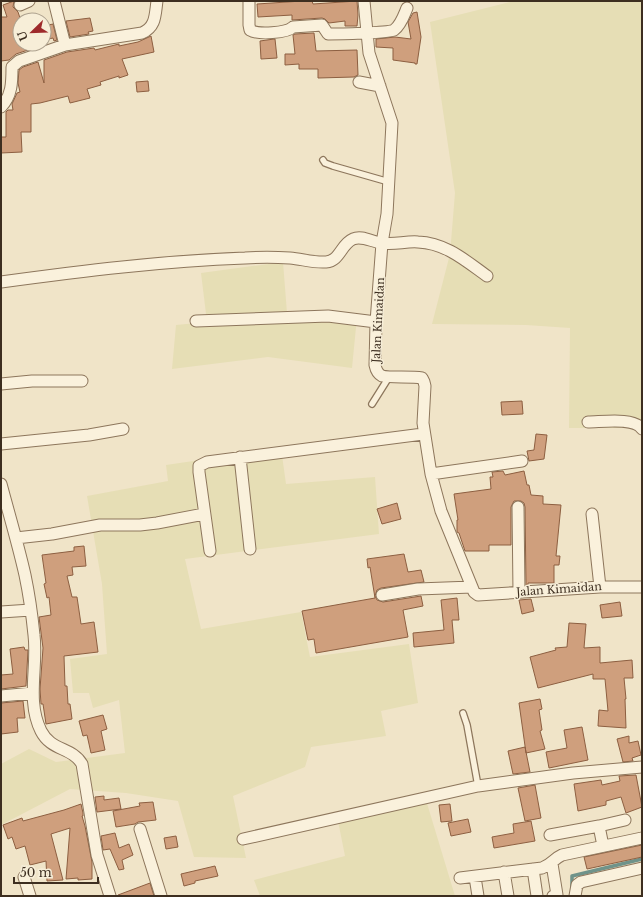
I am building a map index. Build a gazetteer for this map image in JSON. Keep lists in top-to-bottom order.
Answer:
{
  "streets": {
    "street": ["Jalan Kimaidan"]
  },
  "scale_bar": "50 m",
  "north": "bottom left"
}
